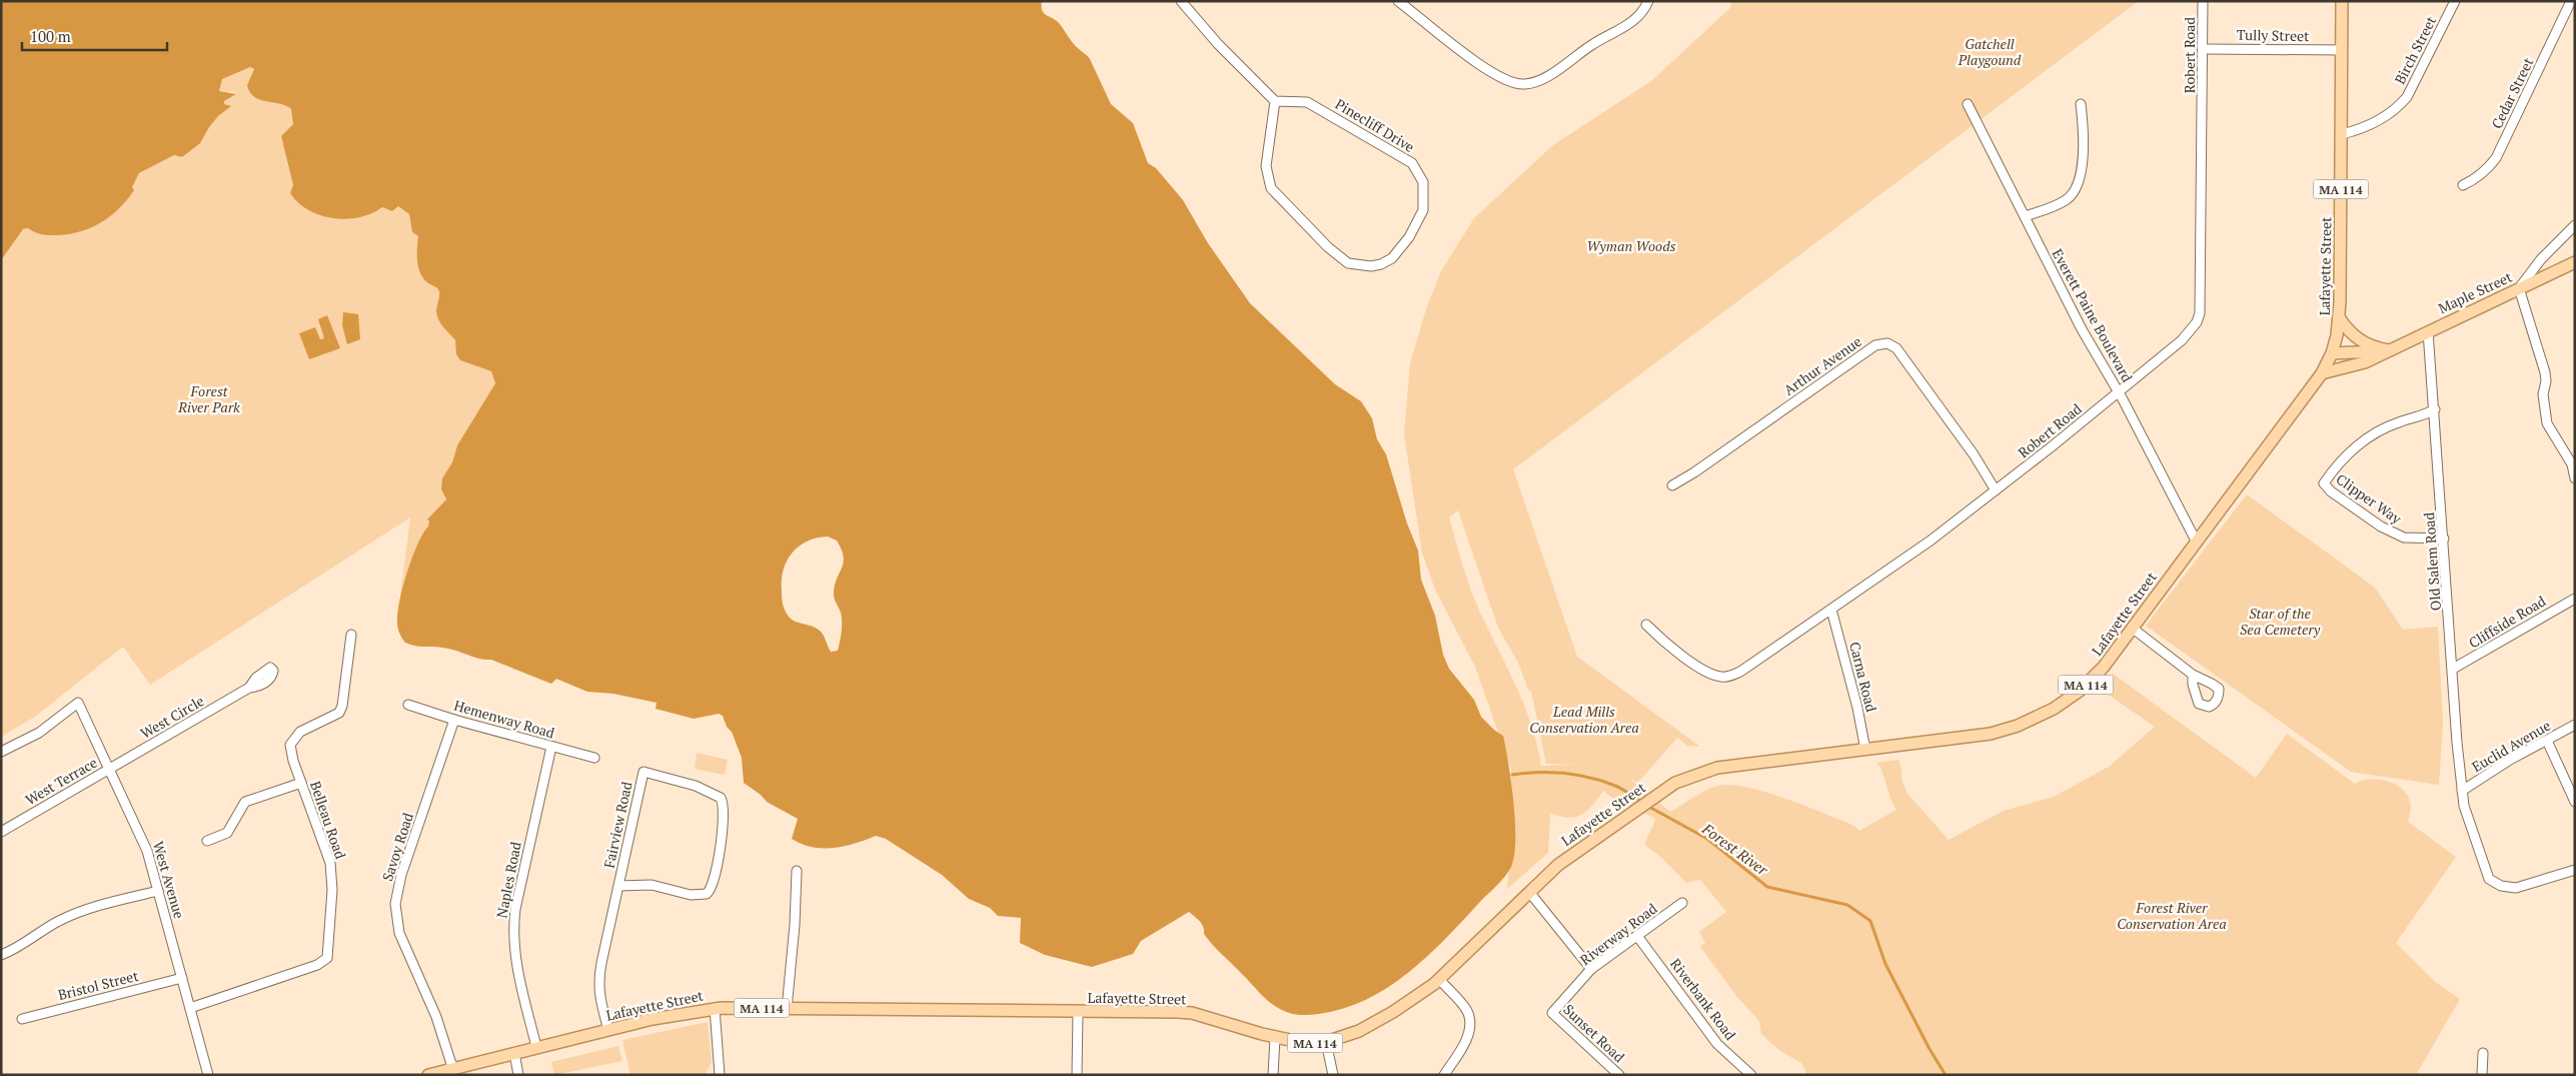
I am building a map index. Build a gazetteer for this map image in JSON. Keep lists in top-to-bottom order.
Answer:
{
  "streets": {
    "main road": ["MA 114", "Lafayette Street", "Maple Street"],
    "street": [
      "Tully Street",
      "Birch Street",
      "Robert Road",
      "Cedar Street",
      "Pinecliff Drive",
      "Everett Paine Boulevard",
      "Arthur Avenue",
      "Clipper Way",
      "Old Salem Road",
      "Cliffside Road",
      "Carna Road",
      "West Circle",
      "Hemenway Road",
      "Euclid Avenue",
      "West Terrace",
      "Belleau Road",
      "Fairview Road",
      "Savoy Road",
      "West Avenue",
      "Naples Road",
      "Riverway Road",
      "Bristol Street",
      "Riverbank Road",
      "Sunset Road"
    ]
  },
  "crossings": [
    ["Tully Street", "Robert Road"],
    ["Tully Street", "Lafayette Street"],
    ["Birch Street", "Lafayette Street"],
    ["Robert Road", "Everett Paine Boulevard"],
    ["Robert Road", "Arthur Avenue"],
    ["Robert Road", "Carna Road"],
    ["Lafayette Street", "Maple Street"],
    ["Lafayette Street", "Everett Paine Boulevard"],
    ["Lafayette Street", "Carna Road"],
    ["Lafayette Street", "Fairview Road"],
    ["Lafayette Street", "Savoy Road"],
    ["Lafayette Street", "Naples Road"],
    ["Maple Street", "Old Salem Road"],
    ["Clipper Way", "Old Salem Road"],
    ["Old Salem Road", "Cliffside Road"],
    ["Old Salem Road", "Euclid Avenue"],
    ["West Circle", "West Terrace"],
    ["West Circle", "West Avenue"],
    ["Hemenway Road", "Savoy Road"],
    ["Hemenway Road", "Naples Road"],
    ["West Terrace", "West Avenue"],
    ["Belleau Road", "West Avenue"],
    ["West Avenue", "Bristol Street"],
    ["Riverway Road", "Riverbank Road"],
    ["Riverway Road", "Sunset Road"]
  ],
  "water": ["Forest River"],
  "parks": [
    "Gatchell Playgound",
    "Wyman Woods",
    "Forest River Park",
    "Star of the Sea Cemetery",
    "Lead Mills Conservation Area",
    "Forest River Conservation Area"
  ],
  "scale_bar": "100 m"
}
